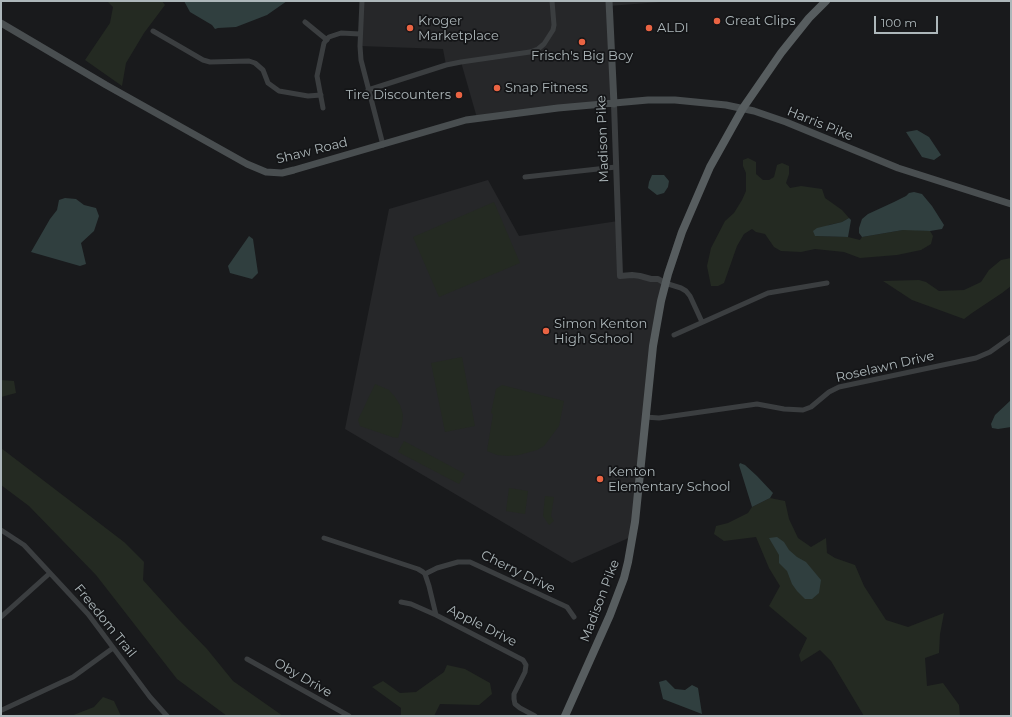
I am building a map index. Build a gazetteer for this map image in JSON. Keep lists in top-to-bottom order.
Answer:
{
  "streets": {
    "main road": ["Harris Pike", "Madison Pike", "Shaw Road"],
    "street": [
      "Roselawn Drive",
      "Cherry Drive",
      "Freedom Trail",
      "Apple Drive",
      "Oby Drive"
    ]
  },
  "crossings": [
    ["Harris Pike", "Madison Pike"],
    ["Harris Pike", "Shaw Road"],
    ["Madison Pike", "Shaw Road"],
    ["Madison Pike", "Roselawn Drive"],
    ["Cherry Drive", "Apple Drive"]
  ],
  "places": [
    "Great Clips",
    "Kroger Marketplace",
    "ALDI",
    "Frisch's Big Boy",
    "Snap Fitness",
    "Tire Discounters",
    "Simon Kenton High School",
    "Kenton Elementary School"
  ],
  "scale_bar": "100 m"
}
